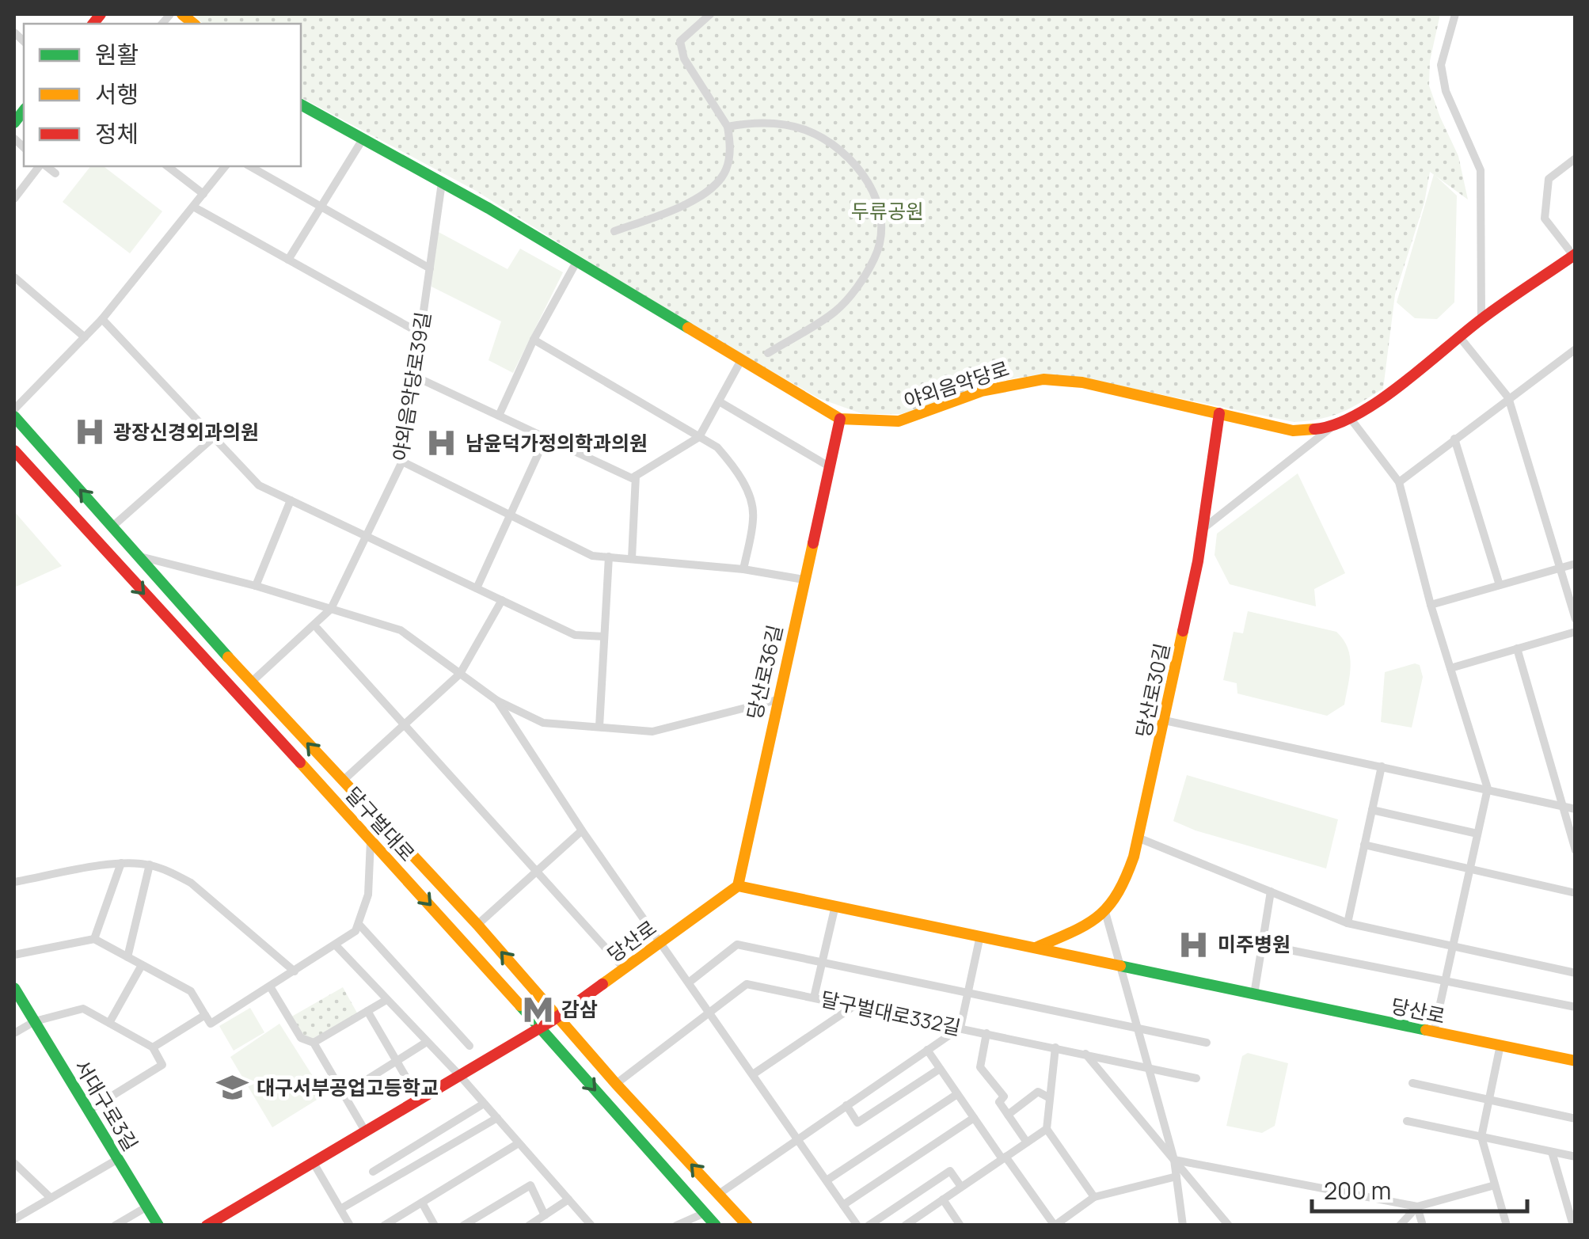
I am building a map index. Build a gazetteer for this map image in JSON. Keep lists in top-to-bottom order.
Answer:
{
  "streets": {
    "main road": [
      "야외음악당로",
      "당산로36길",
      "당산로30길",
      "달구벌대로",
      "당산로",
      "서대구로3길"
    ],
    "street": ["야외음악당로39길", "달구벌대로332길"]
  },
  "crossings": [
    ["야외음악당로", "야외음악당로39길"],
    ["야외음악당로", "당산로36길"],
    ["야외음악당로", "당산로30길"],
    ["야외음악당로39길", "달구벌대로"],
    ["당산로36길", "당산로"],
    ["달구벌대로", "당산로"],
    ["달구벌대로", "달구벌대로332길"]
  ],
  "parks": ["두류공원"],
  "places": {
    "hospital": ["광장신경외과의원", "남윤덕가정의학과의원", "미주병원"],
    "metro station": ["감삼"],
    "school or university": ["대구서부공업고등학교"]
  },
  "legend": ["원활", "서행", "정체"],
  "scale_bar": "200 m"
}
